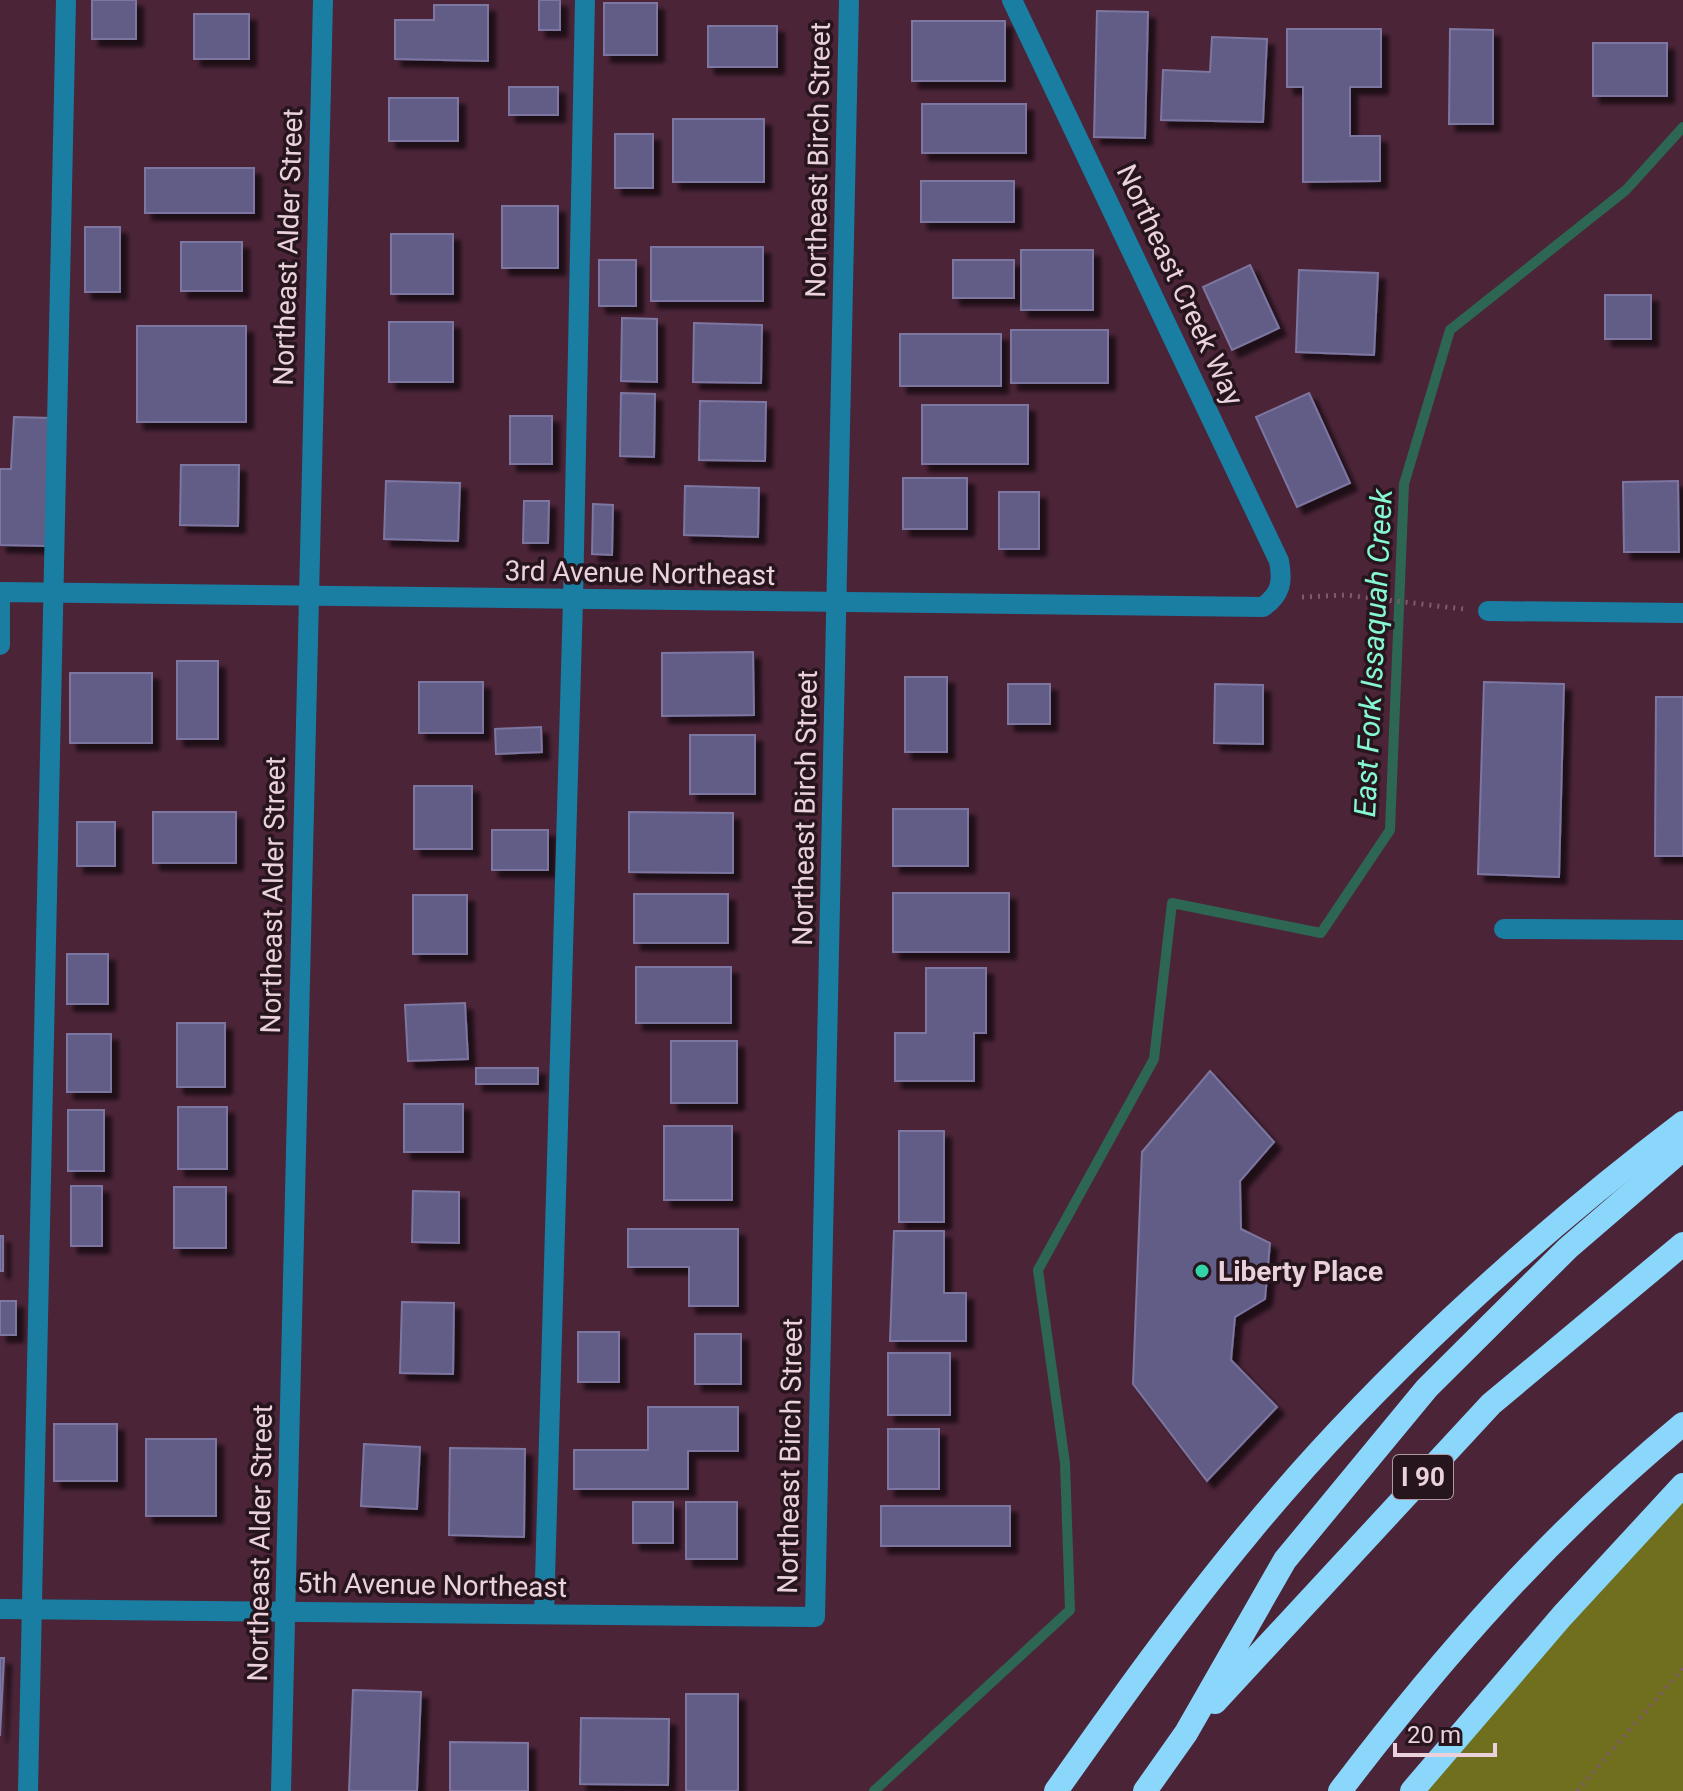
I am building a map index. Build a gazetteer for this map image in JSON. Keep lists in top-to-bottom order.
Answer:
{
  "streets": {
    "highway": ["I 90"],
    "street": [
      "Northeast Birch Street",
      "Northeast Alder Street",
      "Northeast Creek Way",
      "3rd Avenue Northeast",
      "5th Avenue Northeast"
    ]
  },
  "crossings": [
    ["Northeast Birch Street", "3rd Avenue Northeast"],
    ["Northeast Birch Street", "5th Avenue Northeast"],
    ["Northeast Alder Street", "3rd Avenue Northeast"],
    ["Northeast Alder Street", "5th Avenue Northeast"],
    ["Northeast Creek Way", "3rd Avenue Northeast"]
  ],
  "water": ["East Fork Issaquah Creek"],
  "places": ["Liberty Place"],
  "scale_bar": "20 m"
}
